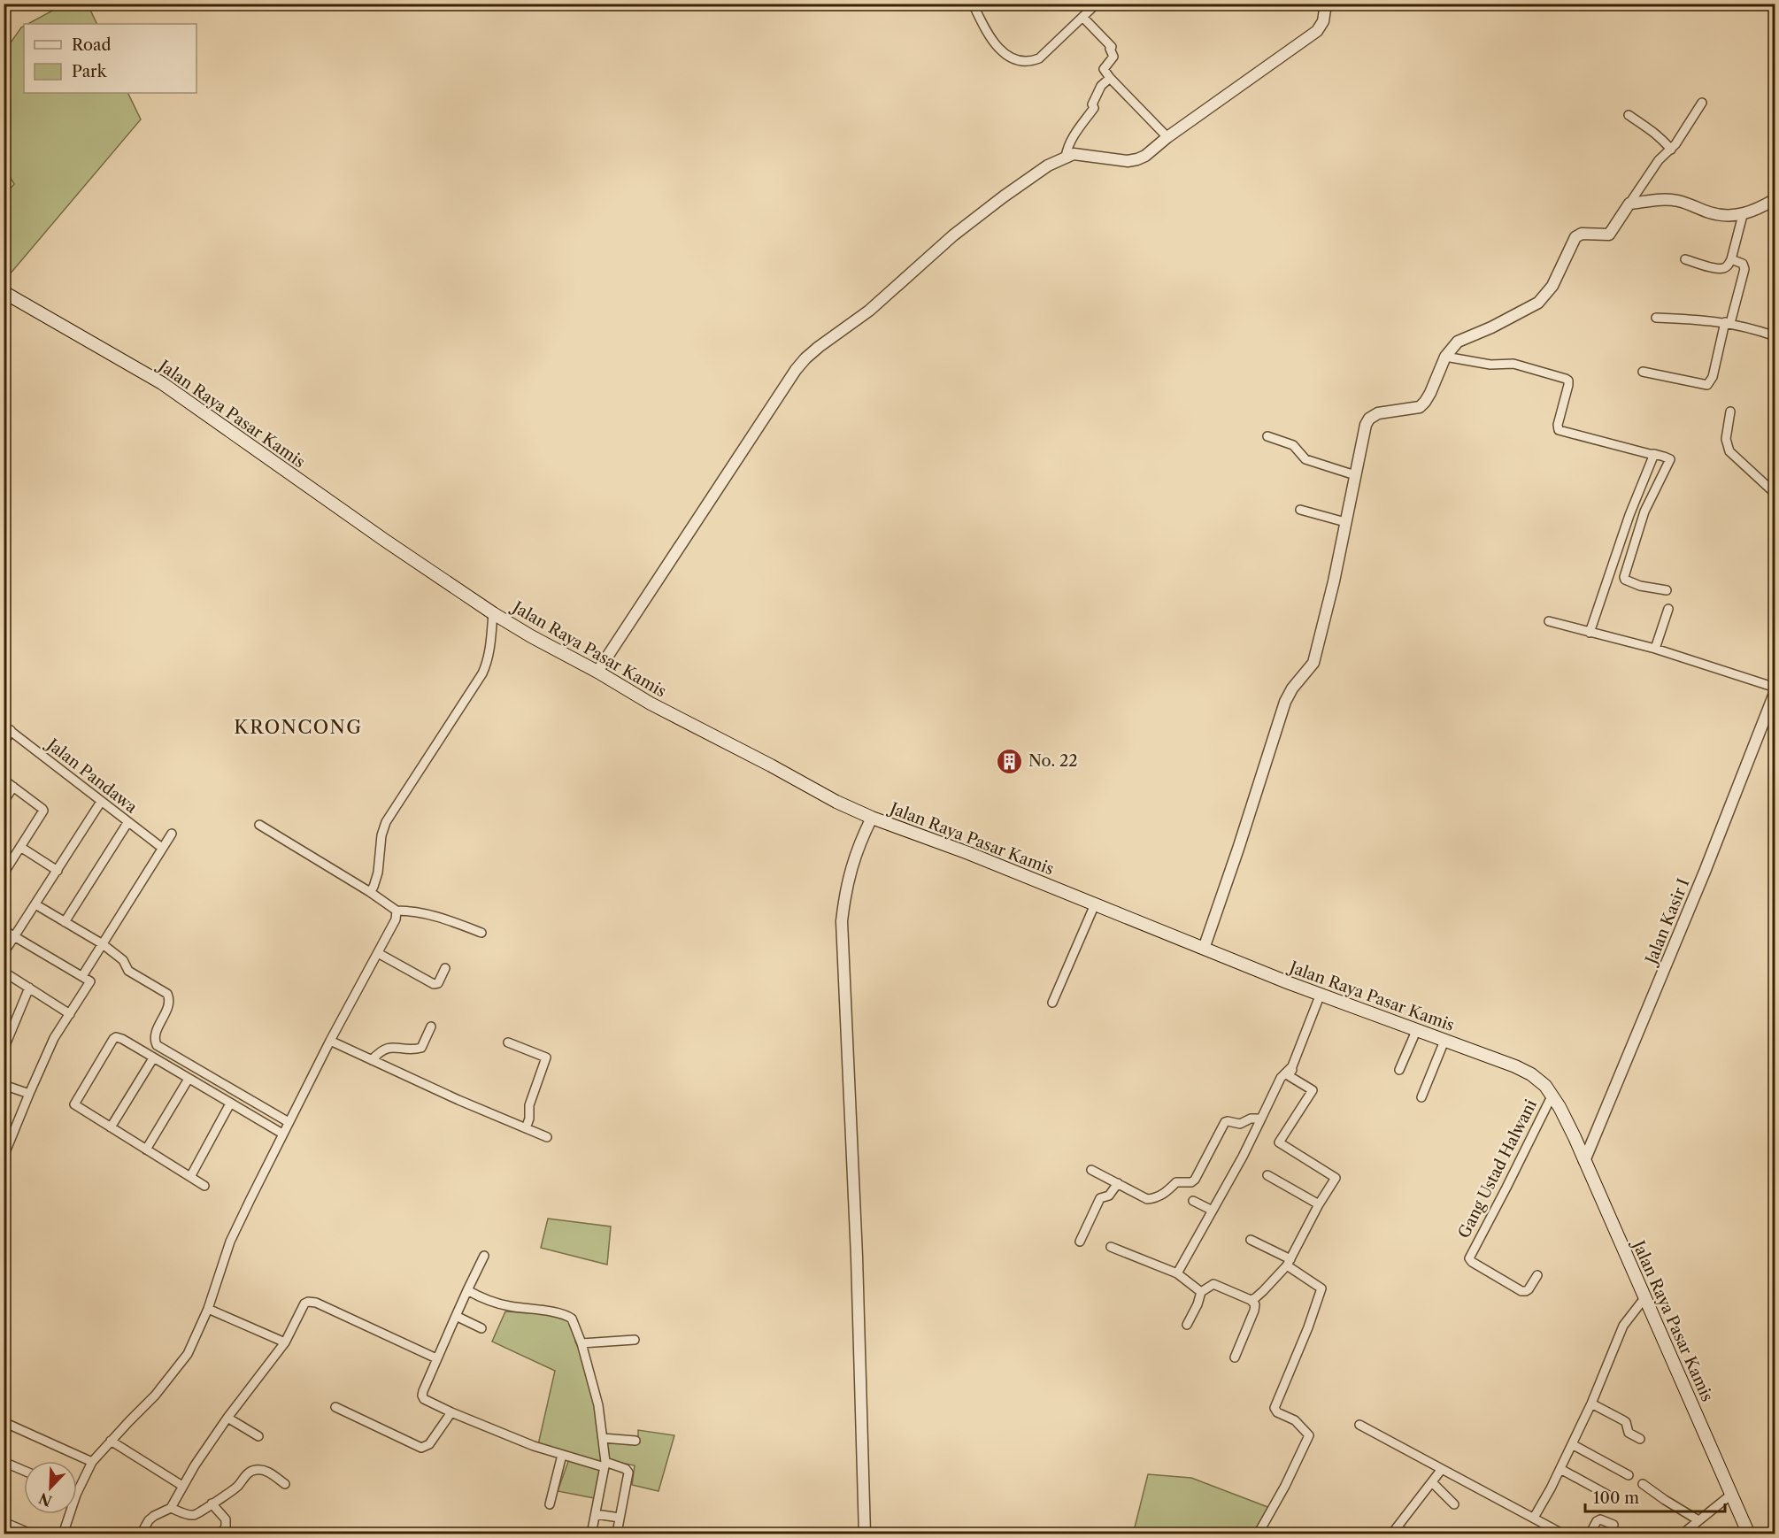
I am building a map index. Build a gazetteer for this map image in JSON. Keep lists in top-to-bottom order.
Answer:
{
  "streets": {
    "main road": ["Jalan Raya Pasar Kamis"],
    "street": ["Jalan Pandawa", "Jalan Kasir I", "Gang Ustad Halwani"]
  },
  "crossings": [
    ["Jalan Raya Pasar Kamis", "Jalan Kasir I"],
    ["Jalan Raya Pasar Kamis", "Gang Ustad Halwani"]
  ],
  "districts": ["KRONCONG"],
  "places": {
    "building": ["No. 22"]
  },
  "legend": ["Road", "Park"],
  "scale_bar": "100 m",
  "north": "bottom left"
}
